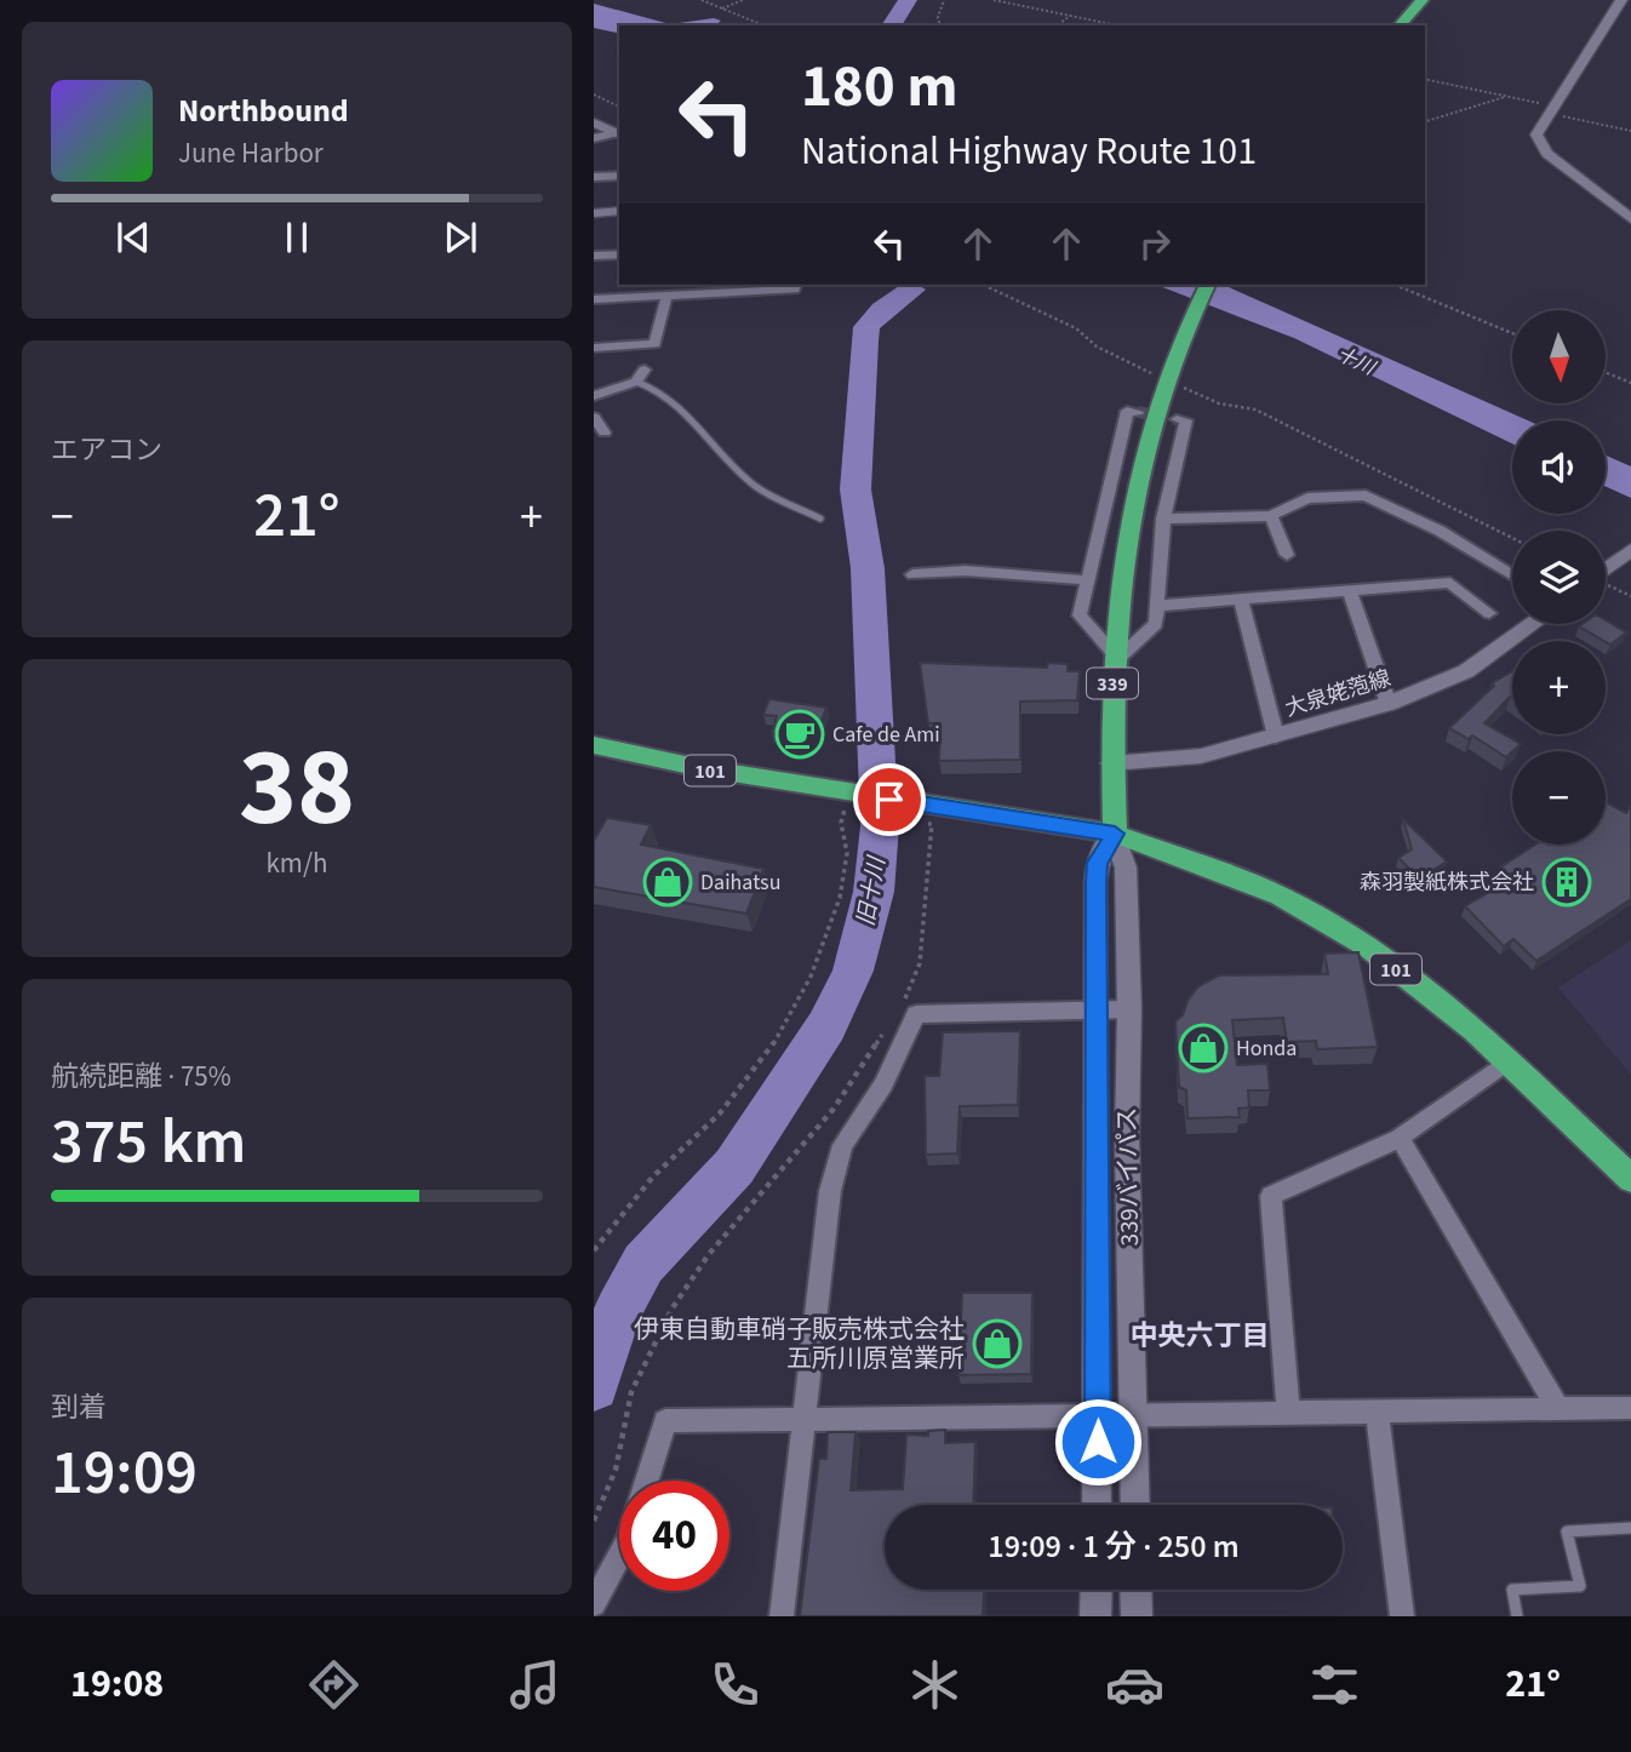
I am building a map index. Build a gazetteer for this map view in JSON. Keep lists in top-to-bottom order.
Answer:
{
  "streets": {
    "highway": ["339", "101"],
    "main road": ["大泉姥萢線", "339バイパス"]
  },
  "crossings": [
    ["339", "大泉姥萢線"],
    ["339", "101"],
    ["339", "339バイパス"],
    ["101", "339バイパス"]
  ],
  "districts": ["中央六丁目"],
  "water": ["十川", "旧十川"],
  "places": {
    "cafe": ["Cafe de Ami"],
    "shop": ["Daihatsu", "Honda", "伊東自動車硝子販売株式会社 五所川原営業所"],
    "building": ["森羽製紙株式会社"]
  },
  "north": "bottom",
  "page": {
    "turn": ["180 m", "National Highway Route 101"],
    "song": ["Northbound", "June Harbor"],
    "map_buttons": ["+", "−"],
    "tile": [
      "エアコン",
      ["38", "km/h"],
      ["航続距離 · 75%", "375 km"],
      ["到着", "19:09"]
    ],
    "heat": ["−", "21°", "+"],
    "limit": "40",
    "trip": "19:09 · 1 分 · 250 m",
    "tabs": ["19:08", "21°"]
  }
}
